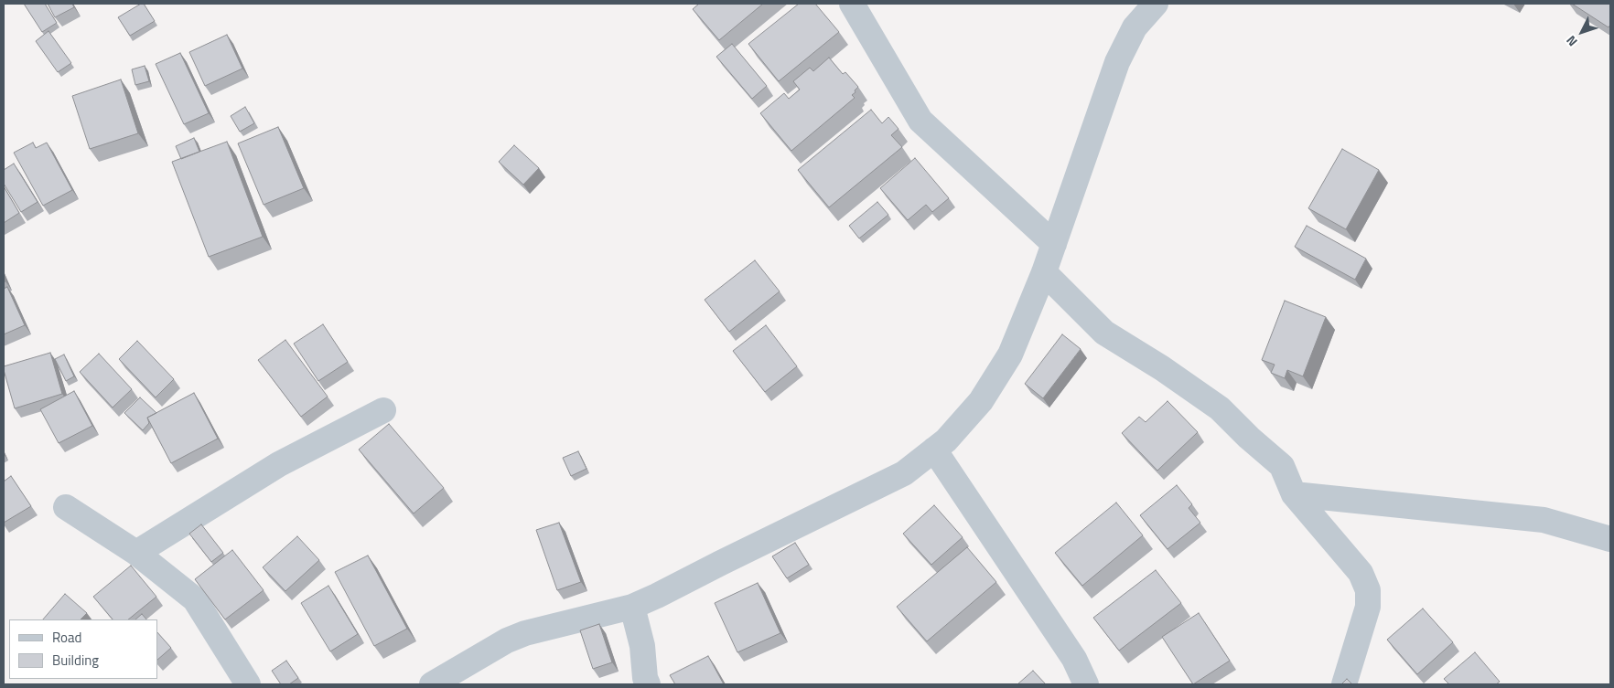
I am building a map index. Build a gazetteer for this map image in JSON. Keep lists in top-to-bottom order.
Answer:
{
  "legend": ["Road", "Building"],
  "north": "bottom left"
}
